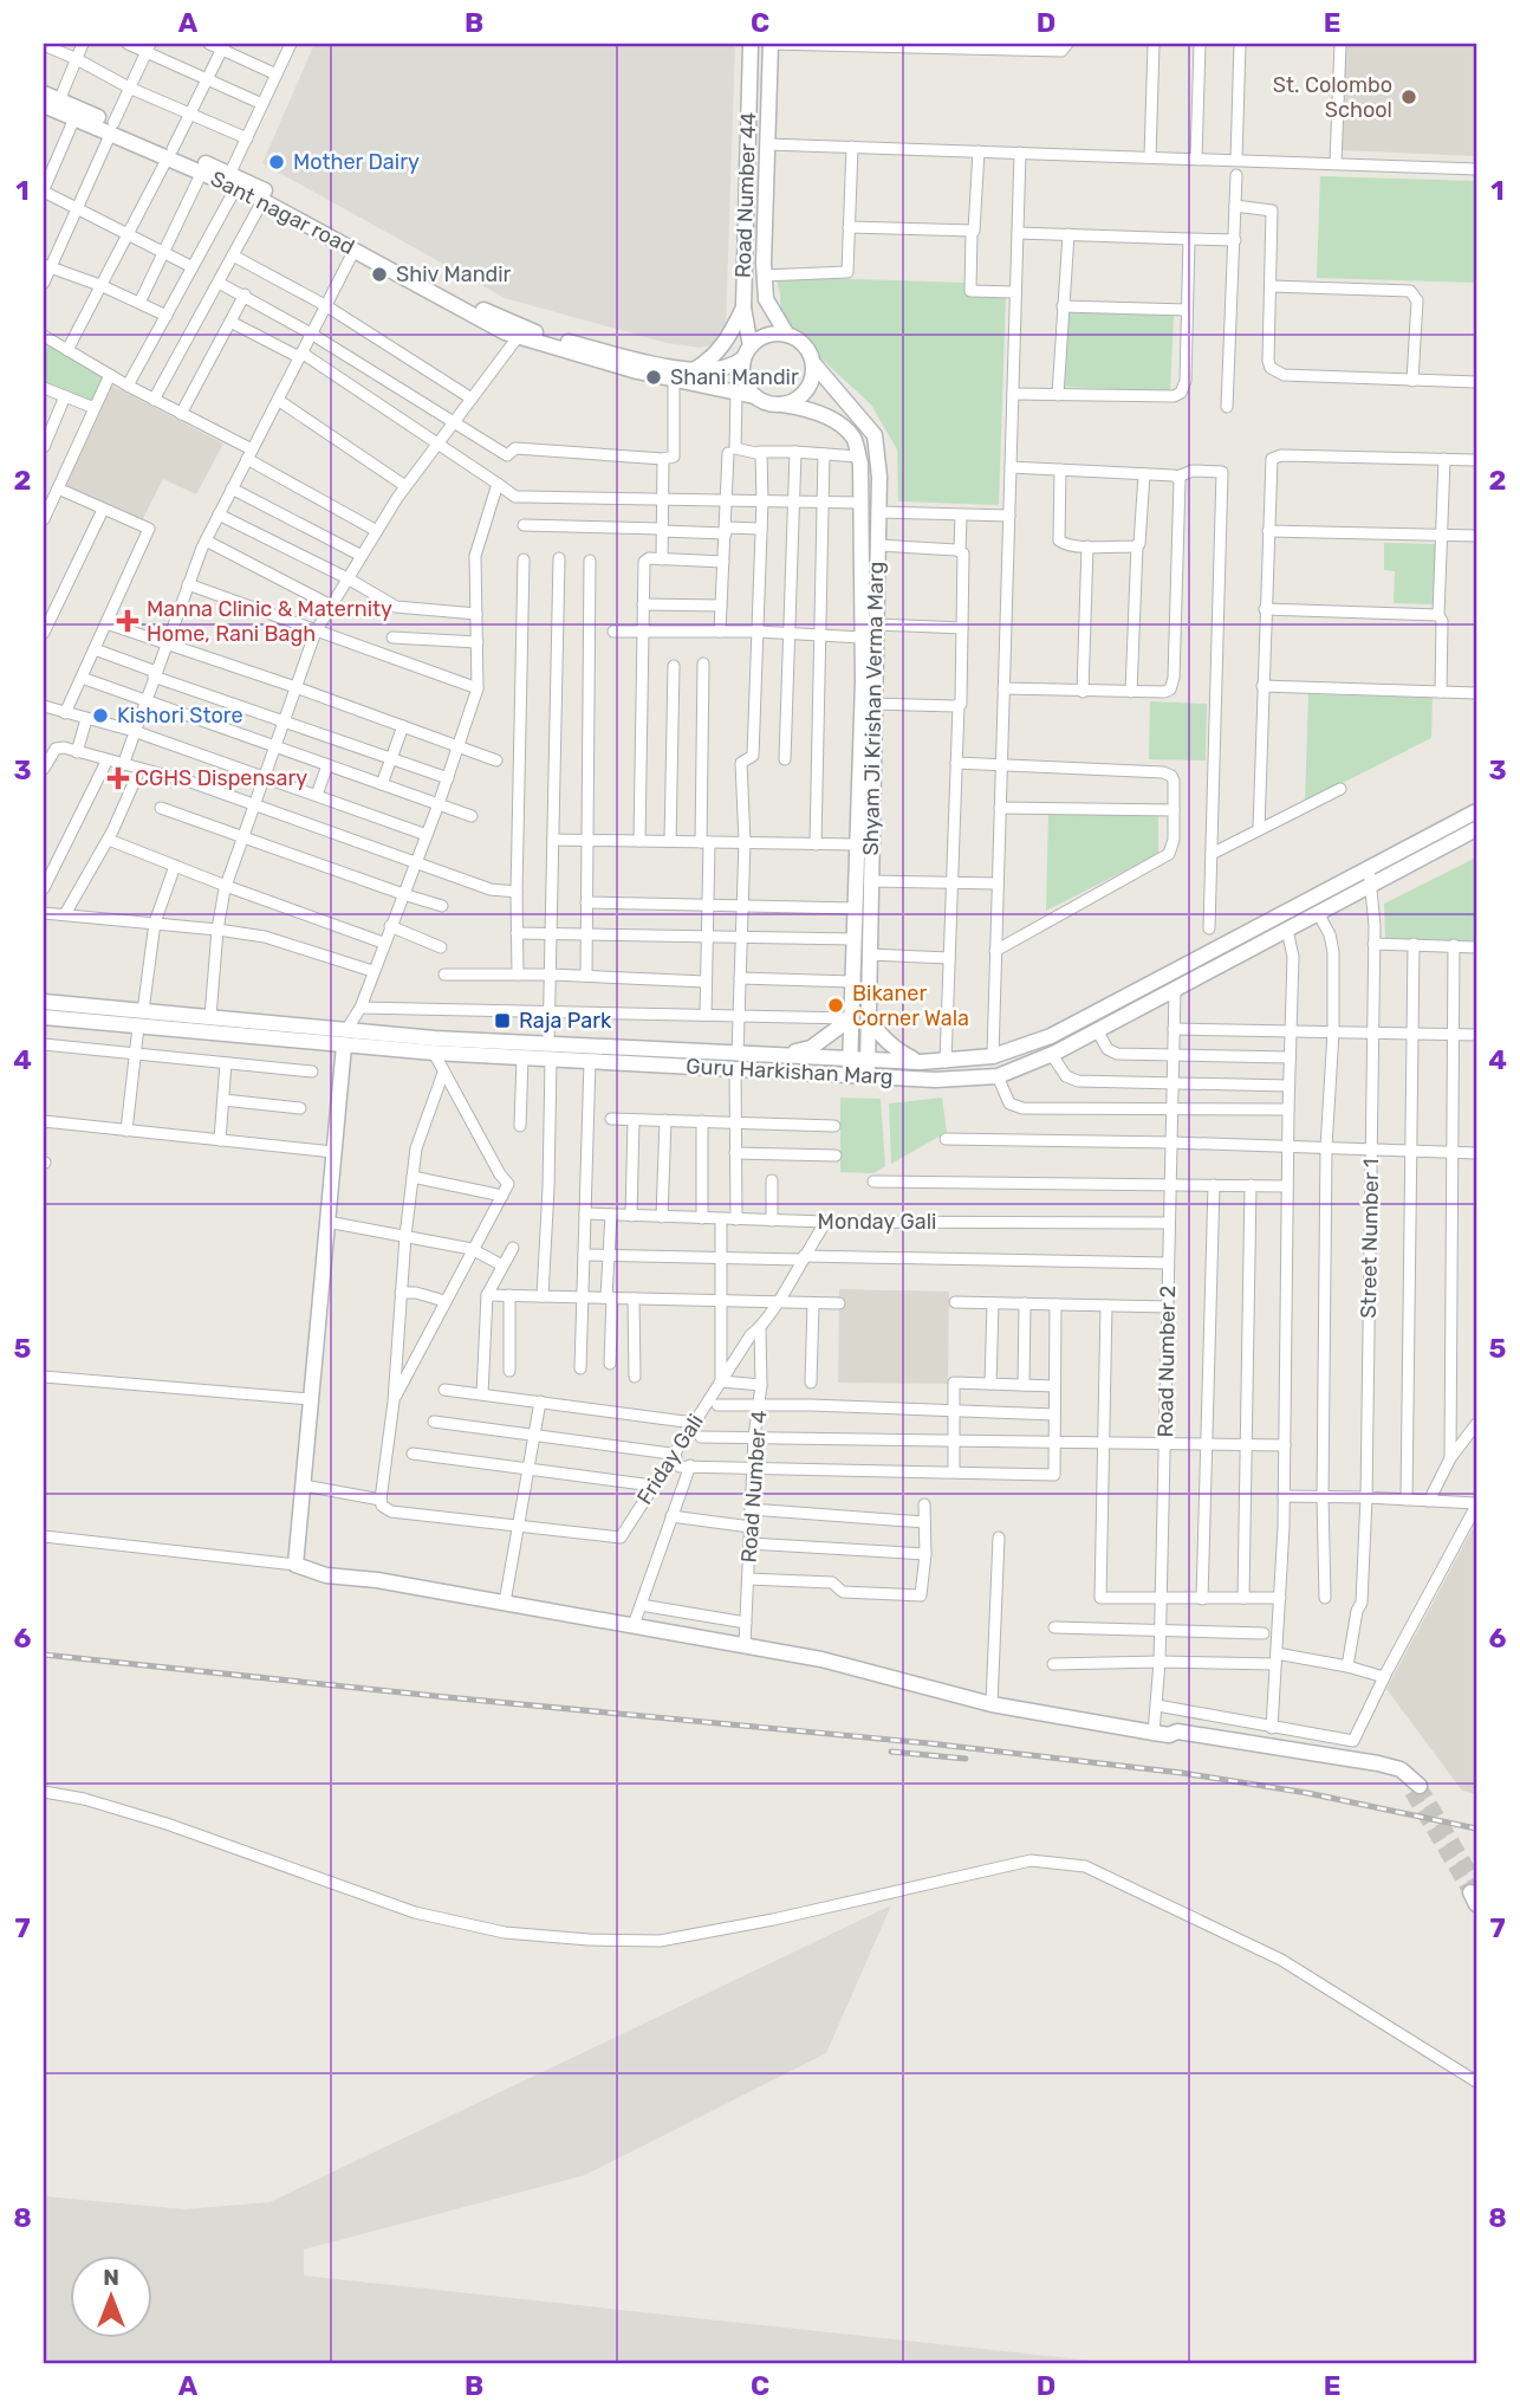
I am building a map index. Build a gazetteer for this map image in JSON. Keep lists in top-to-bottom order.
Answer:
{
  "streets": {
    "street": [
      "Road Number 44",
      "Sant nagar road",
      "Shyam Ji Krishan Verma Marg",
      "Guru Harkishan Marg",
      "Monday Gali",
      "Street Number 1",
      "Road Number 2",
      "Friday Gali",
      "Road Number 4"
    ]
  },
  "crossings": [
    ["Road Number 44", "Sant nagar road"],
    ["Road Number 44", "Shyam Ji Krishan Verma Marg"],
    ["Sant nagar road", "Shyam Ji Krishan Verma Marg"],
    ["Shyam Ji Krishan Verma Marg", "Guru Harkishan Marg"],
    ["Guru Harkishan Marg", "Street Number 1"],
    ["Guru Harkishan Marg", "Road Number 2"],
    ["Monday Gali", "Road Number 2"],
    ["Monday Gali", "Friday Gali"],
    ["Friday Gali", "Road Number 4"]
  ],
  "places": {
    "other": [
      "St. Colombo School",
      "Mother Dairy",
      "Shiv Mandir",
      "Shani Mandir",
      "Kishori Store",
      "Bikaner Corner Wala"
    ],
    "health": ["Manna Clinic & Maternity Home, Rani Bagh", "CGHS Dispensary"],
    "transit": ["Raja Park"]
  },
  "north": "top",
  "grid": {
    "columns": [
      "A",
      "B",
      "C",
      "D",
      "E"
    ],
    "rows": [
      "1",
      "2",
      "3",
      "4",
      "5",
      "6",
      "7",
      "8"
    ]
  }
}
